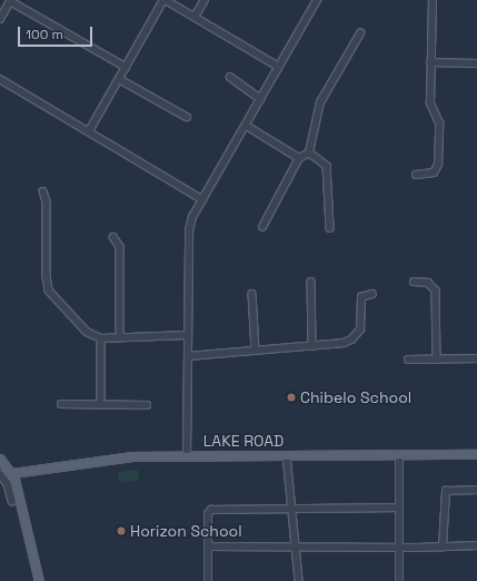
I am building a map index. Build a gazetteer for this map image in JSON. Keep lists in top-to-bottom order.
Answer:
{
  "streets": {
    "main road": ["LAKE ROAD"]
  },
  "places": ["Chibelo School", "Horizon School"],
  "scale_bar": "100 m"
}
